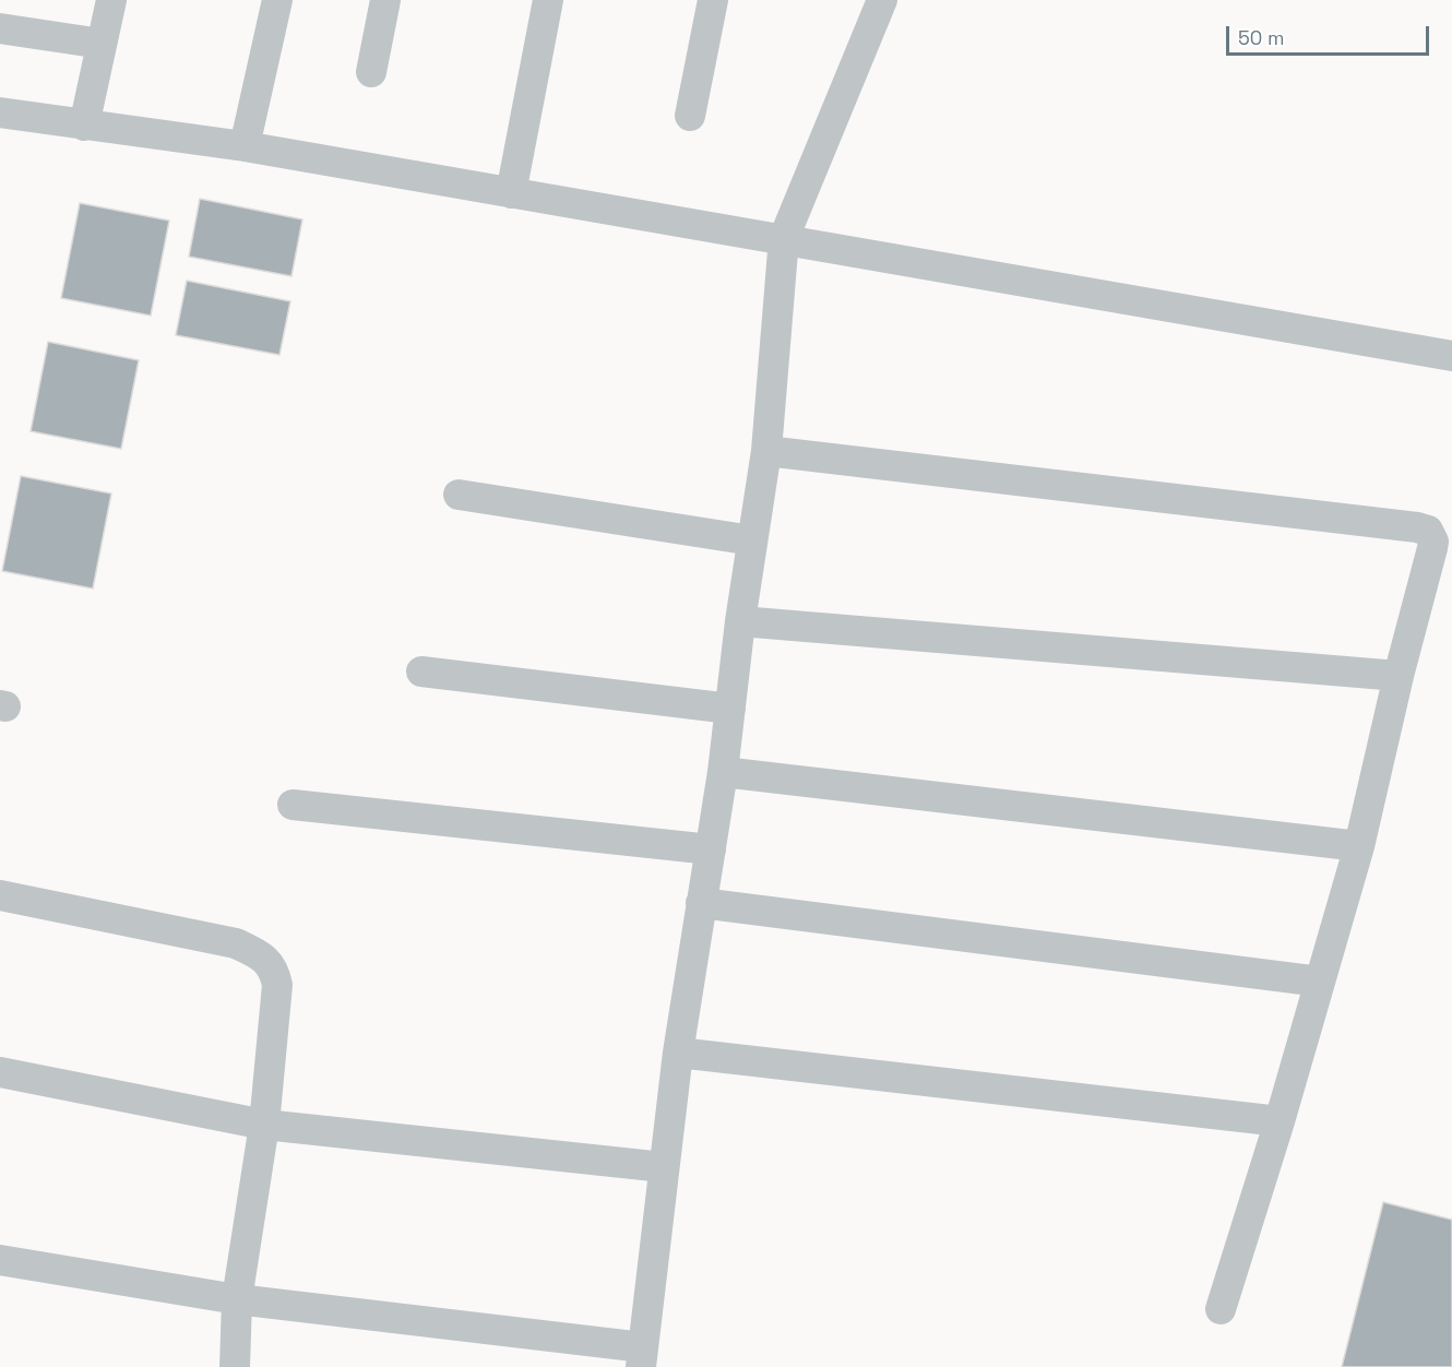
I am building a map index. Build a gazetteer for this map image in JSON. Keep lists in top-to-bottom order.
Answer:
{
  "scale_bar": "50 m"
}
